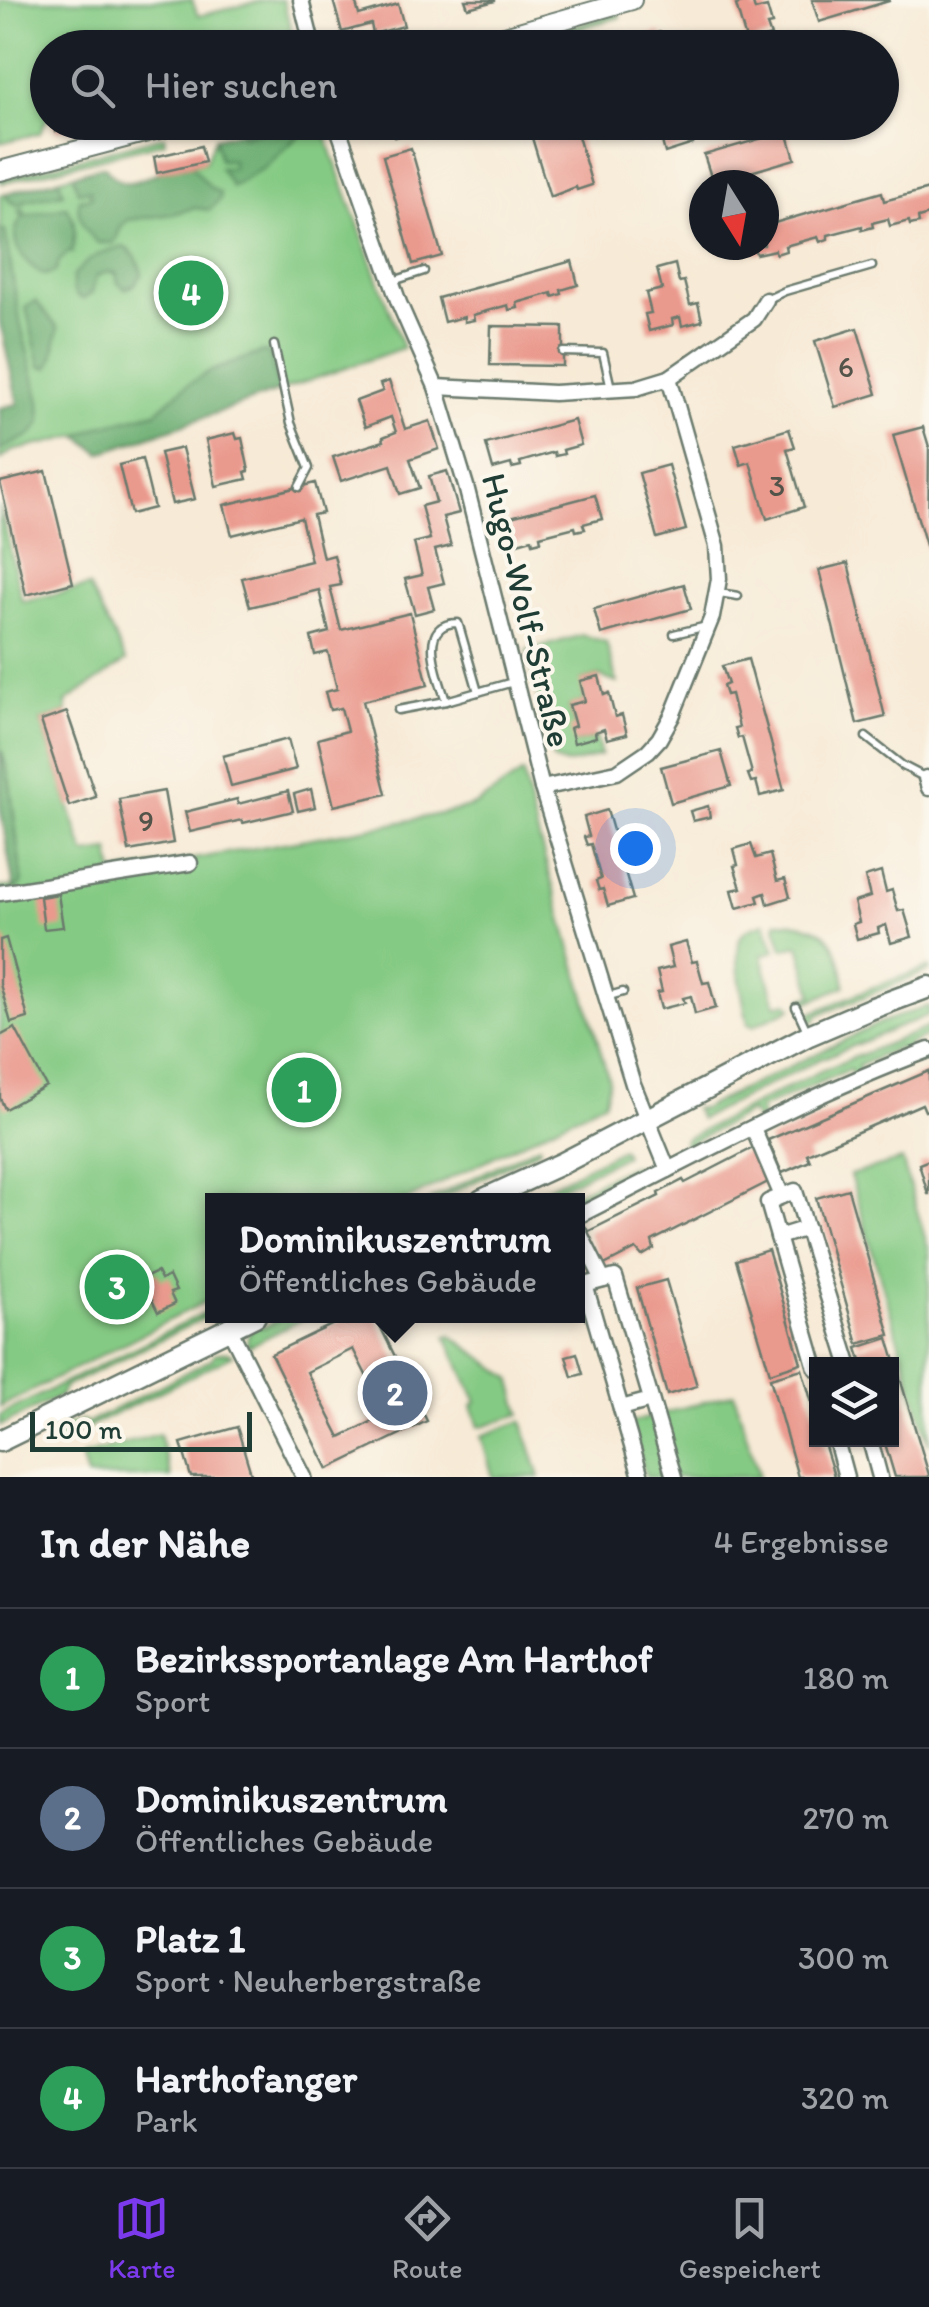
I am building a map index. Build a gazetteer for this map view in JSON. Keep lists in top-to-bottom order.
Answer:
{
  "streets": {
    "street": ["Hugo-Wolf-Straße"]
  },
  "house_numbers": ["6", "3", "9"],
  "scale_bar": "100 m",
  "north": "bottom",
  "page": {
    "search": "Hier suchen",
    "pins": [
      "4",
      "1",
      "3",
      "2"
    ],
    "popup": ["Dominikuszentrum", "Öffentliches Gebäude"],
    "scale": "100 m",
    "heading": ["In der Nähe", "4 Ergebnisse"],
    "list": [
      {
        "mark": "1",
        "name": "Bezirkssportanlage Am Harthof",
        "note": "Sport",
        "value": "180 m"
      },
      {
        "mark": "2",
        "name": "Dominikuszentrum",
        "note": "Öffentliches Gebäude",
        "value": "270 m"
      },
      {
        "mark": "3",
        "name": "Platz 1",
        "note": "Sport · Neuherbergstraße",
        "value": "300 m"
      },
      {
        "mark": "4",
        "name": "Harthofanger",
        "note": "Park",
        "value": "320 m"
      }
    ],
    "nav": ["Karte", "Route", "Gespeichert"]
  }
}
